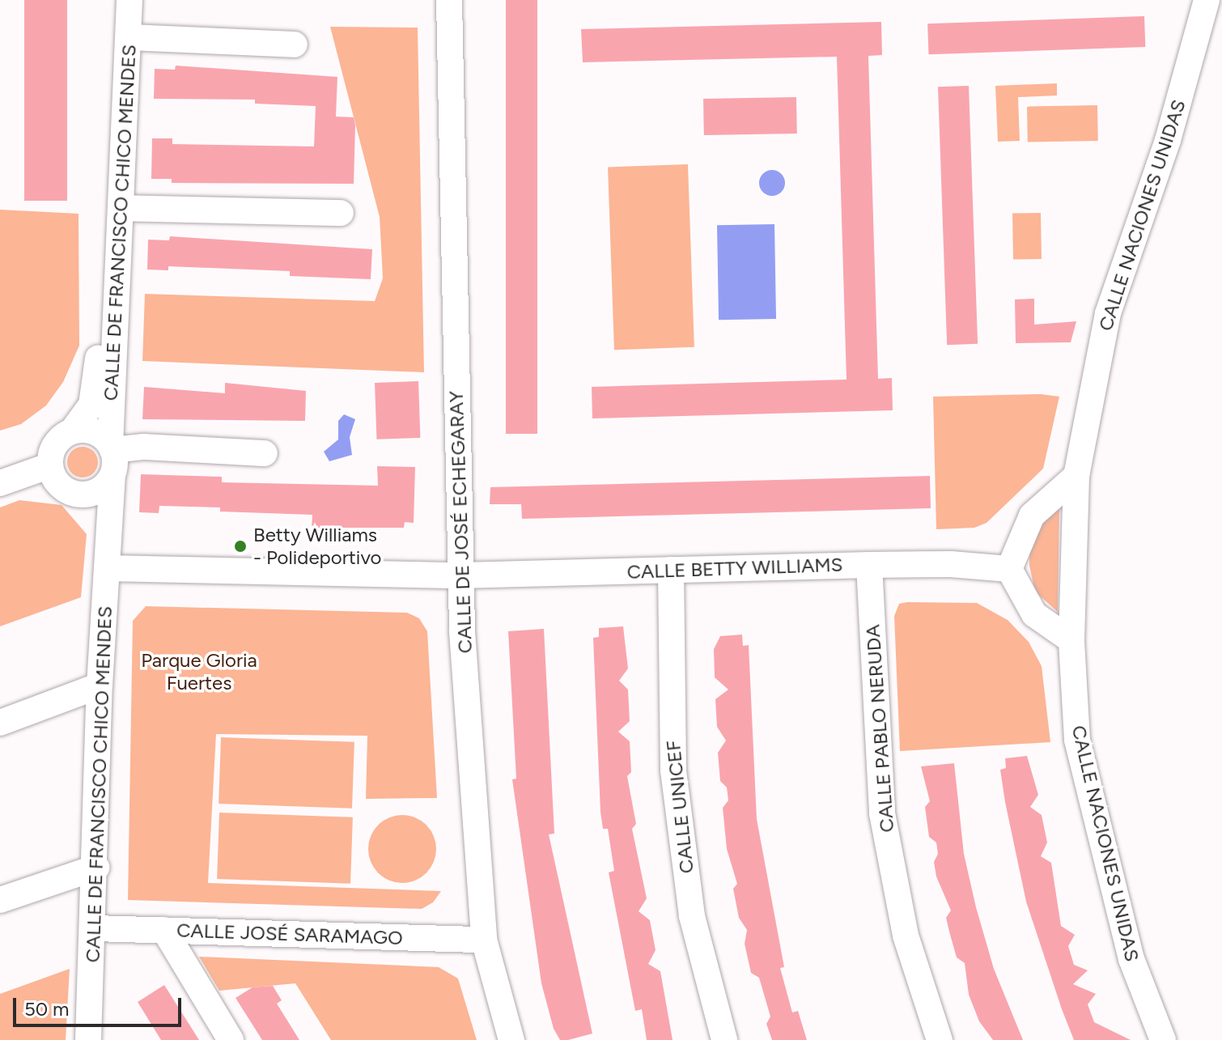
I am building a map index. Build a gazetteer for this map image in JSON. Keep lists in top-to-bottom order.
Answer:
{
  "streets": {
    "street": [
      "CALLE NACIONES UNIDAS",
      "CALLE DE FRANCISCO CHICO MENDES",
      "CALLE DE JOSÉ ECHEGARAY",
      "CALLE BETTY WILLIAMS",
      "CALLE PABLO NERUDA",
      "CALLE UNICEF",
      "CALLE JOSÉ SARAMAGO"
    ]
  },
  "crossings": [
    ["CALLE DE FRANCISCO CHICO MENDES", "CALLE BETTY WILLIAMS"],
    ["CALLE DE FRANCISCO CHICO MENDES", "CALLE JOSÉ SARAMAGO"],
    ["CALLE DE JOSÉ ECHEGARAY", "CALLE BETTY WILLIAMS"],
    ["CALLE DE JOSÉ ECHEGARAY", "CALLE JOSÉ SARAMAGO"],
    ["CALLE BETTY WILLIAMS", "CALLE PABLO NERUDA"],
    ["CALLE BETTY WILLIAMS", "CALLE UNICEF"]
  ],
  "parks": ["Parque Gloria Fuertes"],
  "places": ["Betty Williams - Polideportivo"],
  "scale_bar": "50 m"
}
